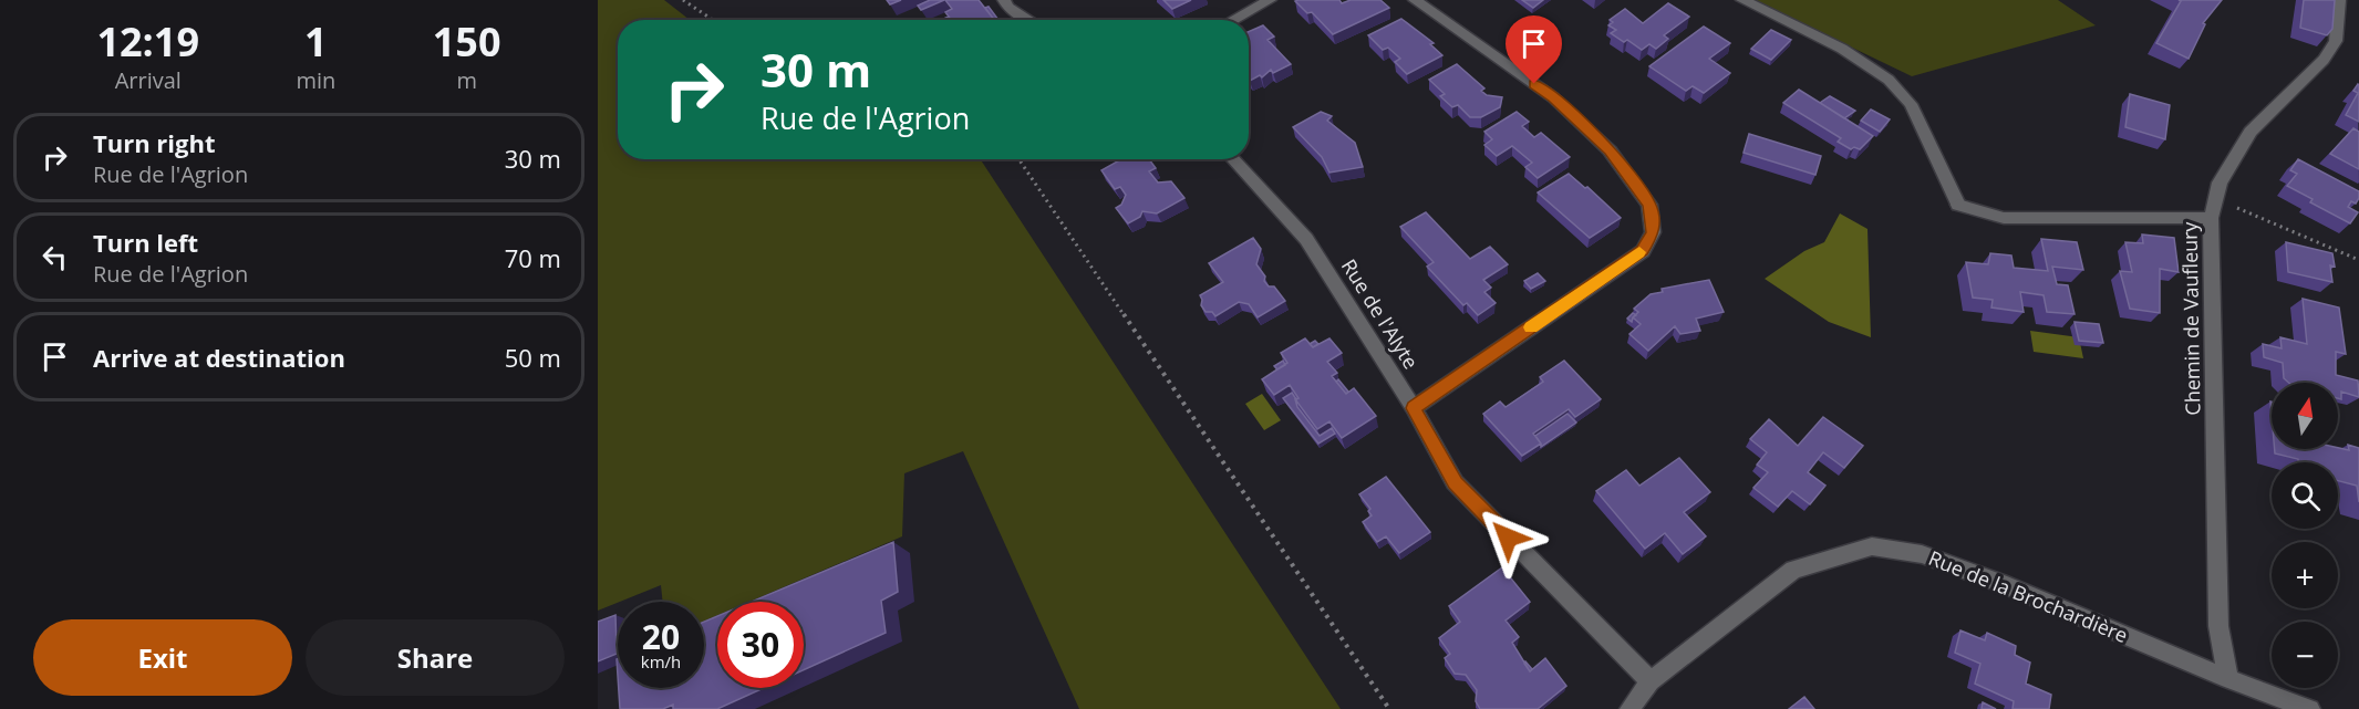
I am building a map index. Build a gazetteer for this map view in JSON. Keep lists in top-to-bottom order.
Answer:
{
  "streets": {
    "street": ["Rue de l'Alyte", "Chemin de Vaufleury", "Rue de la Brochardière"]
  },
  "crossings": [
    ["Rue de l'Alyte", "Rue de la Brochardière"],
    ["Chemin de Vaufleury", "Rue de la Brochardière"]
  ],
  "north": "top",
  "page": {
    "eta": [
      "12:19",
      "Arrival",
      "1",
      "min",
      "150",
      "m"
    ],
    "turn": ["30 m", "Rue de l'Agrion"],
    "list": [
      {
        "name": "Turn right",
        "note": "Rue de l'Agrion",
        "value": "30 m"
      },
      {
        "name": "Turn left",
        "note": "Rue de l'Agrion",
        "value": "70 m"
      },
      {
        "name": "Arrive at destination",
        "value": "50 m"
      }
    ],
    "map_buttons": ["+", "−"],
    "speed": "20 km/h",
    "limit": "30",
    "buttons": ["Exit", "Share"]
  }
}
